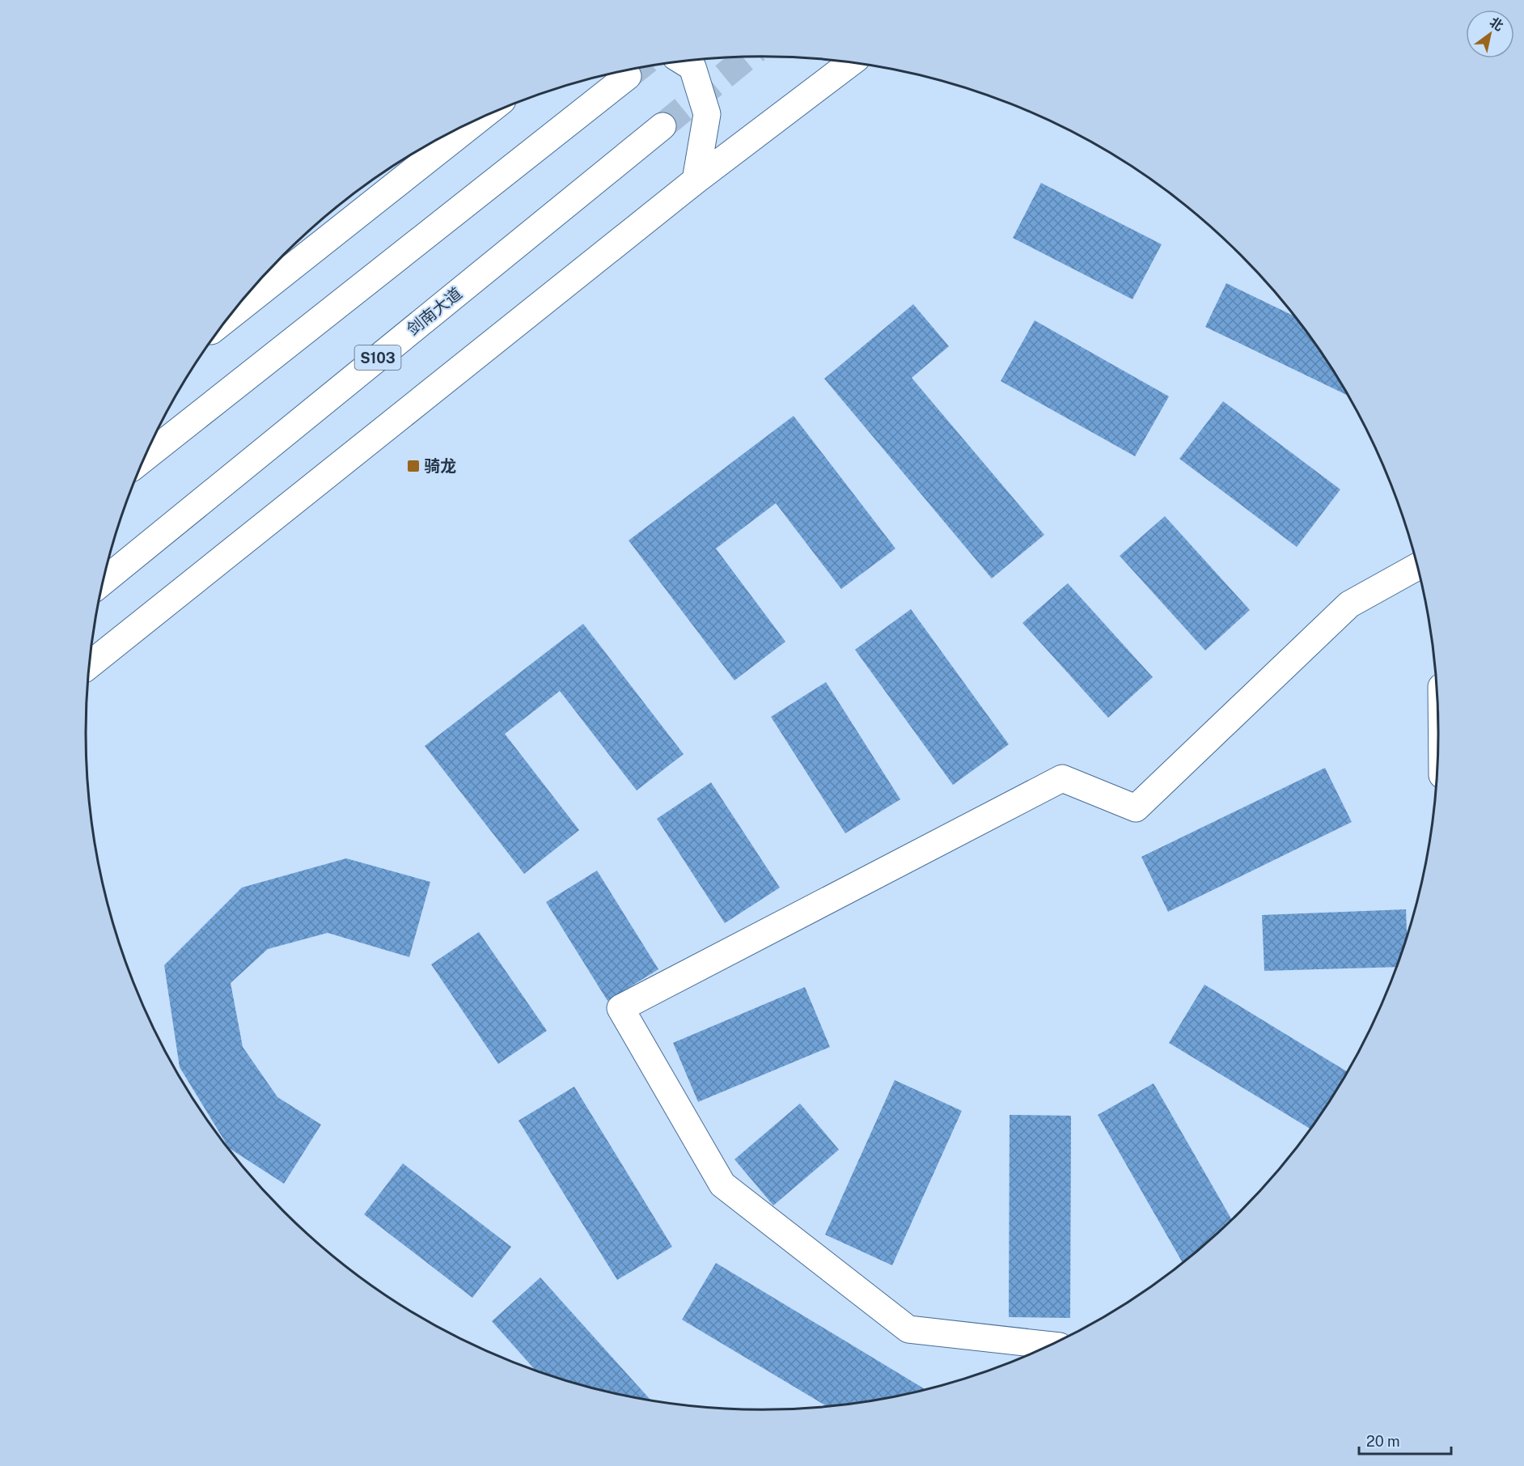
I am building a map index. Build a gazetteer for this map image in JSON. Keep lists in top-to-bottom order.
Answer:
{
  "streets": {
    "main road": ["剑南大道", "S103"]
  },
  "places": {
    "transit": ["骑龙"]
  },
  "scale_bar": "20 m",
  "north": "top right"
}
